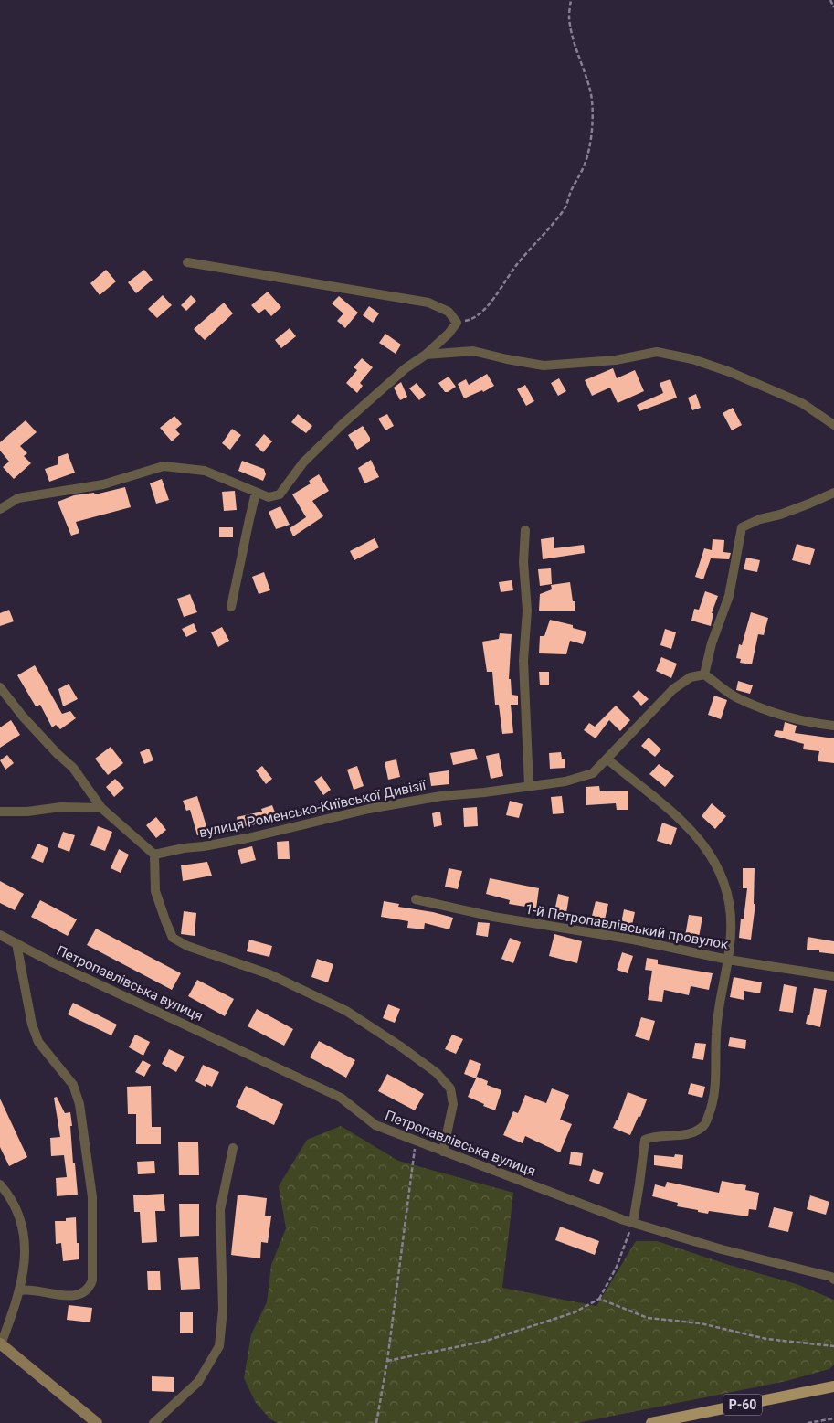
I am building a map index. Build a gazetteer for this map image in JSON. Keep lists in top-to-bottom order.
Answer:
{
  "streets": {
    "main road": ["Р-60"],
    "street": ["вулиця Роменсько-Київської Дивізії", "1-й Петропавлівський провулок", "Петропавлівська вулиця"]
  }
}
